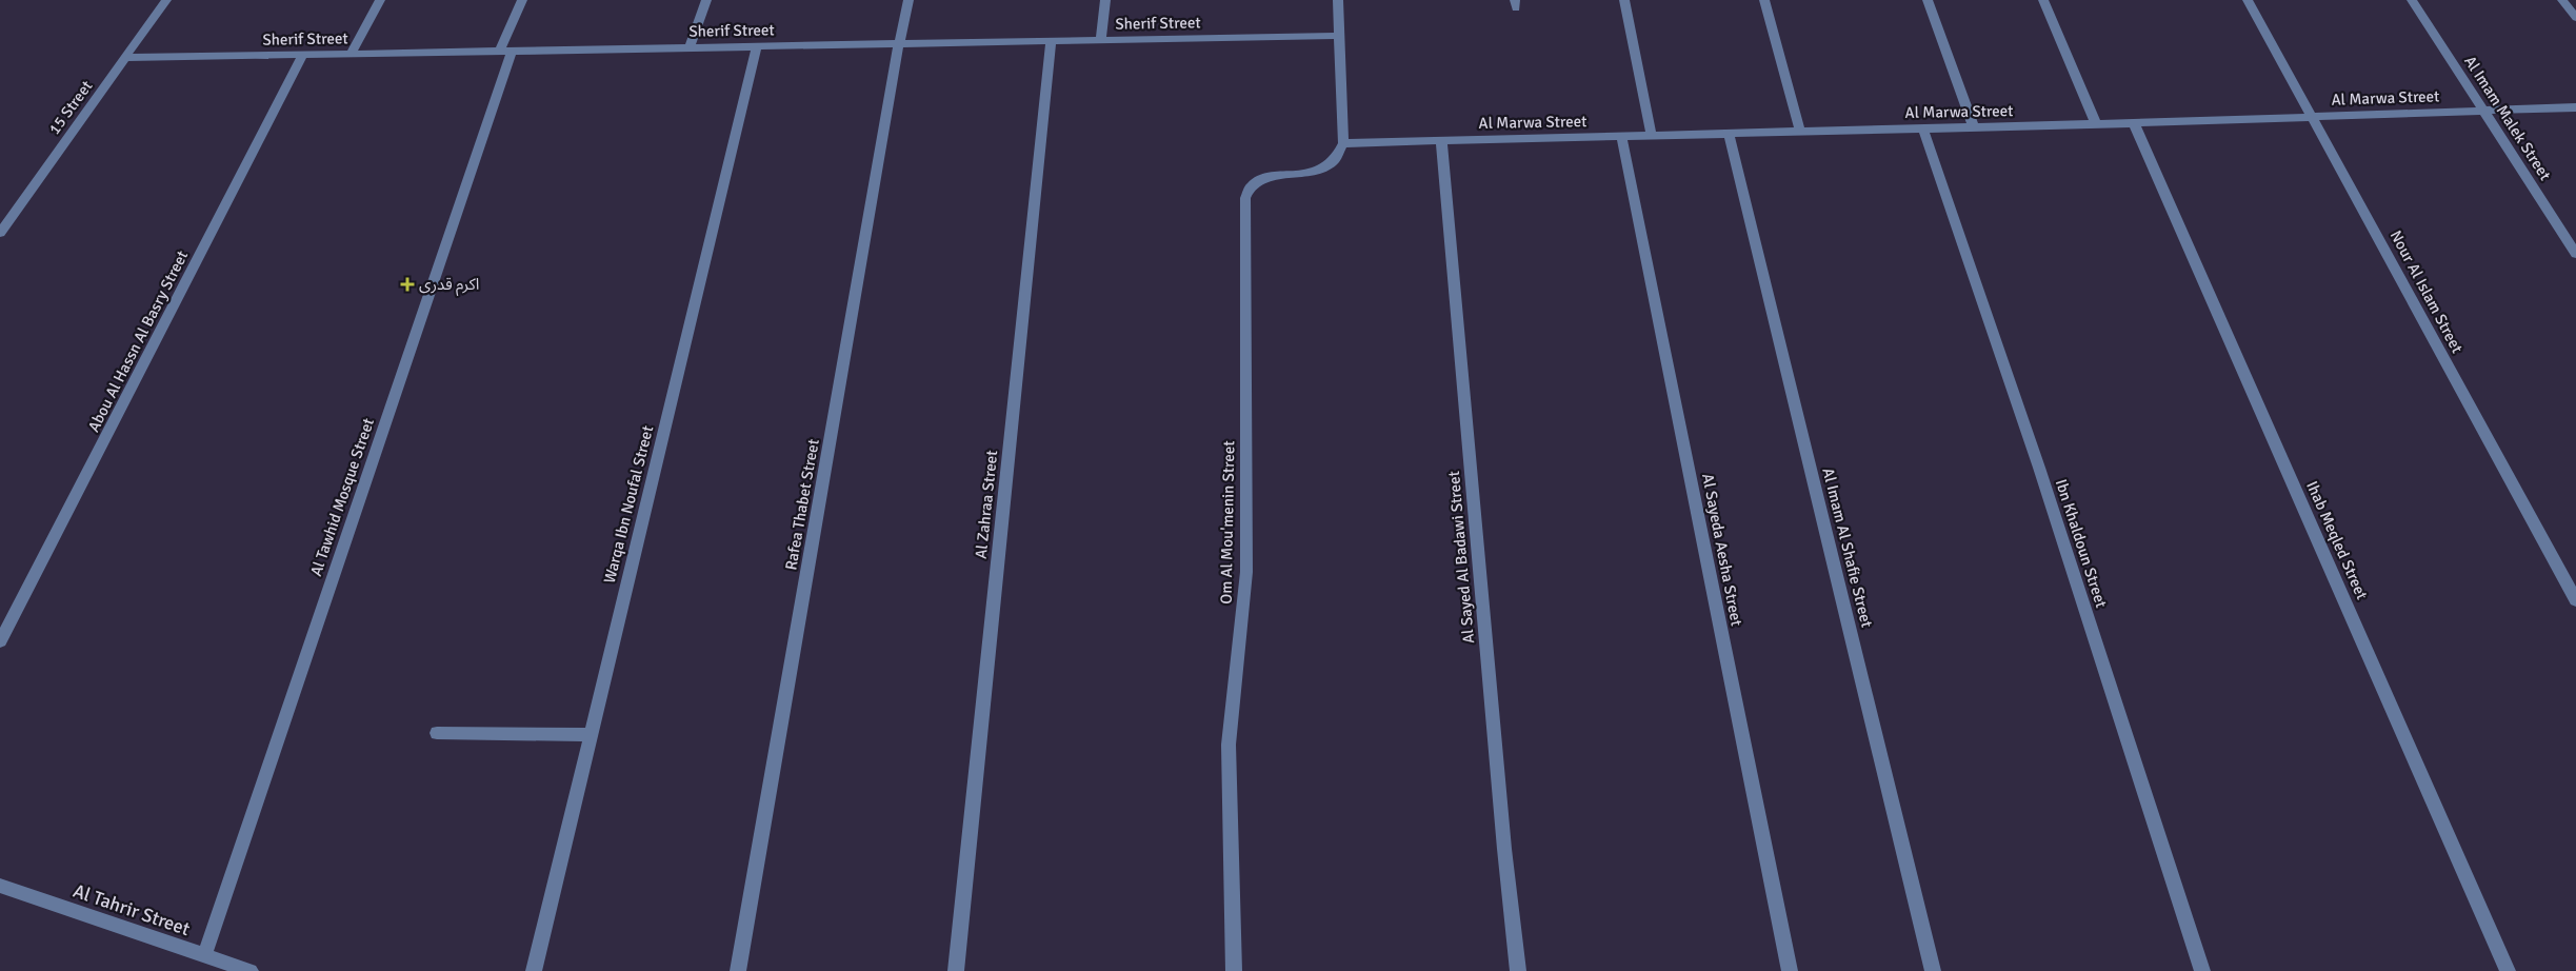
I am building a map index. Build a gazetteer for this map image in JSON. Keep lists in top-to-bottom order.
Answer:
{
  "streets": {
    "street": [
      "Sherif Street",
      "Al Marwa Street",
      "15 Street",
      "Al Imam Malek Street",
      "Nour Al Islam Street",
      "Abou Al Hassn Al Basry Street",
      "Al Tawhid Mosque Street",
      "Warqa Ibn Noufal Street",
      "Rafea Thabet Street",
      "Al Zahraa Street",
      "Om Al Mou'menin Street",
      "Ihab Meqled Street",
      "Ibn Khaldoun Street",
      "Al Imam Al Shafie Street",
      "Al Sayeda Aesha Street",
      "Al Sayed Al Badawi Street",
      "Al Tahrir Street"
    ]
  },
  "crossings": [
    ["Sherif Street", "15 Street"],
    ["Sherif Street", "Abou Al Hassn Al Basry Street"],
    ["Sherif Street", "Al Tawhid Mosque Street"],
    ["Sherif Street", "Warqa Ibn Noufal Street"],
    ["Sherif Street", "Rafea Thabet Street"],
    ["Sherif Street", "Al Zahraa Street"],
    ["Al Marwa Street", "Al Imam Malek Street"],
    ["Al Marwa Street", "Nour Al Islam Street"],
    ["Al Marwa Street", "Om Al Mou'menin Street"],
    ["Al Marwa Street", "Ihab Meqled Street"],
    ["Al Marwa Street", "Ibn Khaldoun Street"],
    ["Al Marwa Street", "Al Imam Al Shafie Street"],
    ["Al Marwa Street", "Al Sayeda Aesha Street"],
    ["Al Marwa Street", "Al Sayed Al Badawi Street"],
    ["Al Tawhid Mosque Street", "Al Tahrir Street"]
  ],
  "places": {
    "health": ["اكرم قدرى"]
  }
}
